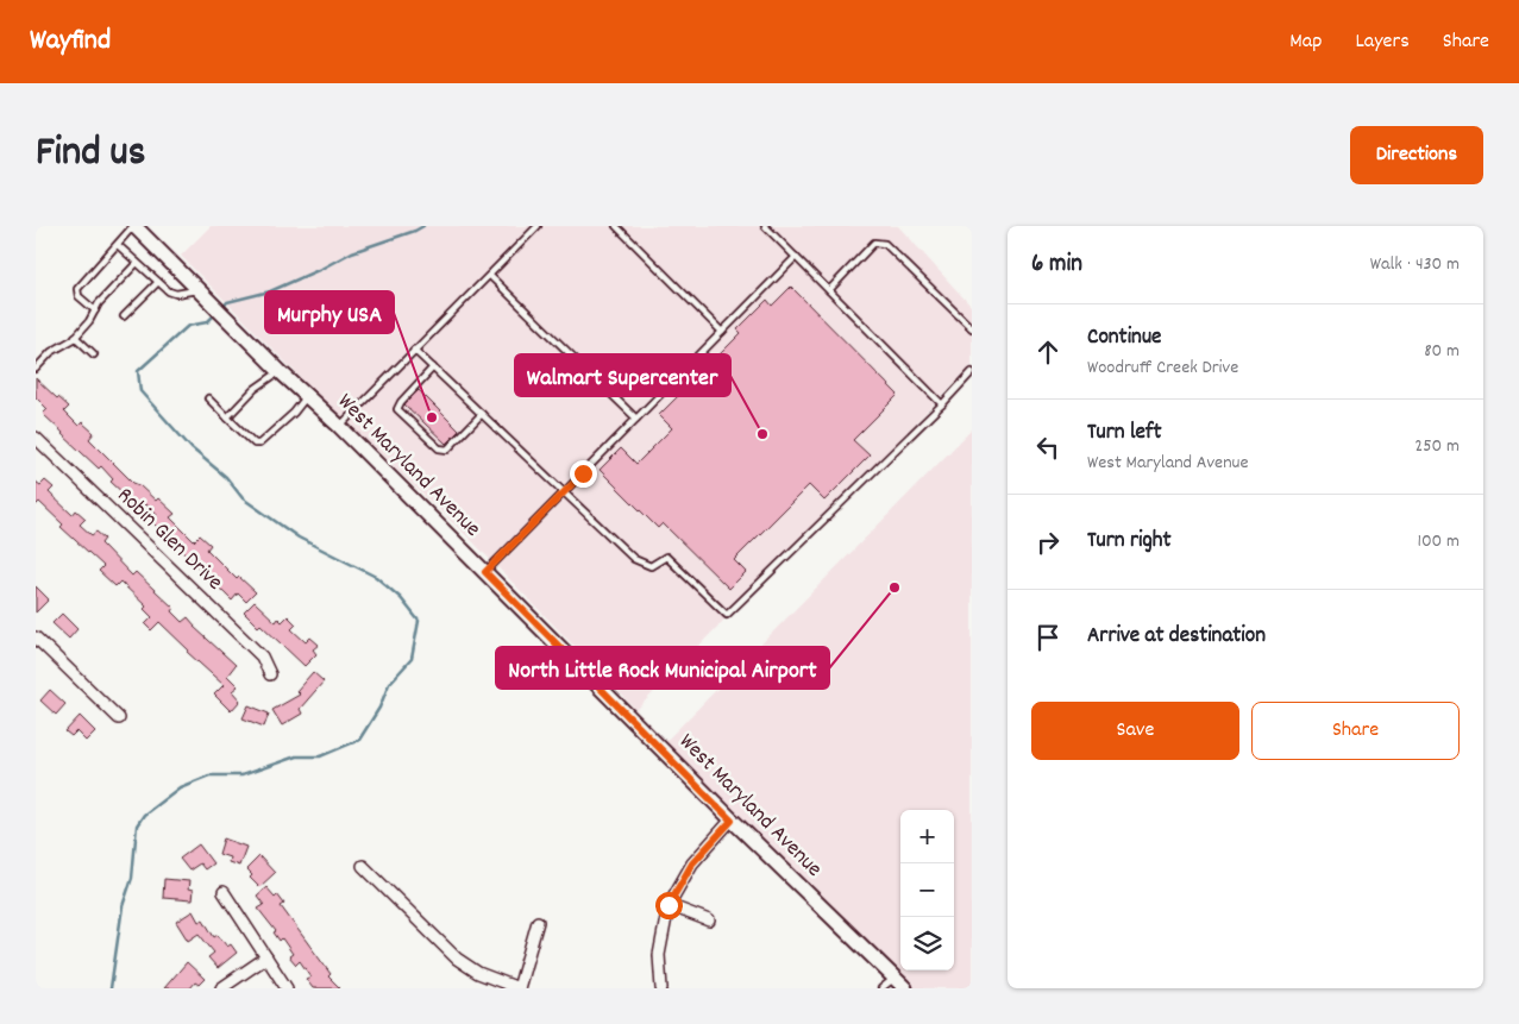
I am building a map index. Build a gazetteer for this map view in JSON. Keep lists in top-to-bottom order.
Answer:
{
  "streets": {
    "street": ["West Maryland Avenue", "Robin Glen Drive"]
  },
  "places": ["Murphy USA", "Walmart Supercenter", "North Little Rock Municipal Airport"],
  "page": {
    "header": "Wayfind",
    "nav": ["Map", "Layers", "Share"],
    "title": "Find us",
    "buttons": [
      "Directions",
      ["Save", "Share"]
    ],
    "heading": ["6 min", "Walk · 430 m"],
    "list": [
      ["Continue", "Woodruff Creek Drive", "80 m"],
      ["Turn left", "West Maryland Avenue", "250 m"],
      ["Turn right", "100 m"],
      "Arrive at destination"
    ],
    "map_buttons": ["+", "−"]
  }
}
